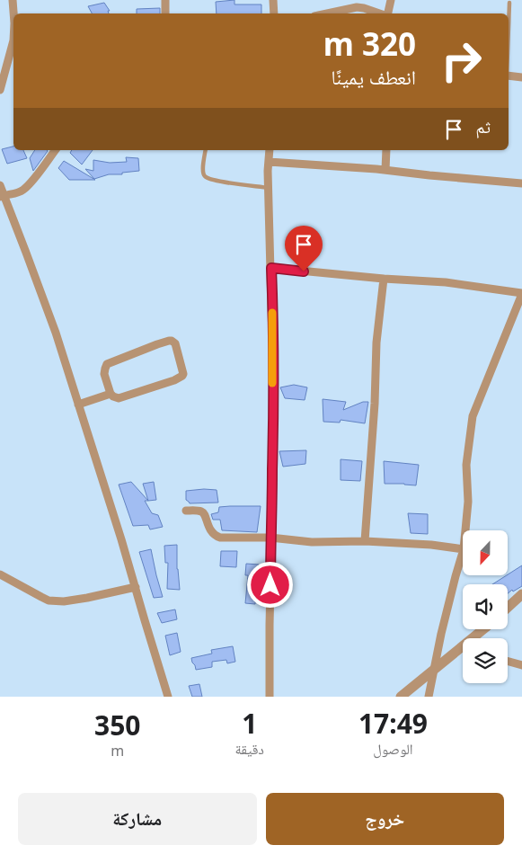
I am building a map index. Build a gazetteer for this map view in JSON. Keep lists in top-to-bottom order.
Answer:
{
  "north": "bottom",
  "page": {
    "turn": ["320 m", "انعطف يمينًا"],
    "then": "ثم",
    "eta": [
      "17:49",
      "الوصول",
      "1",
      "دقيقة",
      "350",
      "m"
    ],
    "buttons": ["خروج", "مشاركة"]
  }
}
